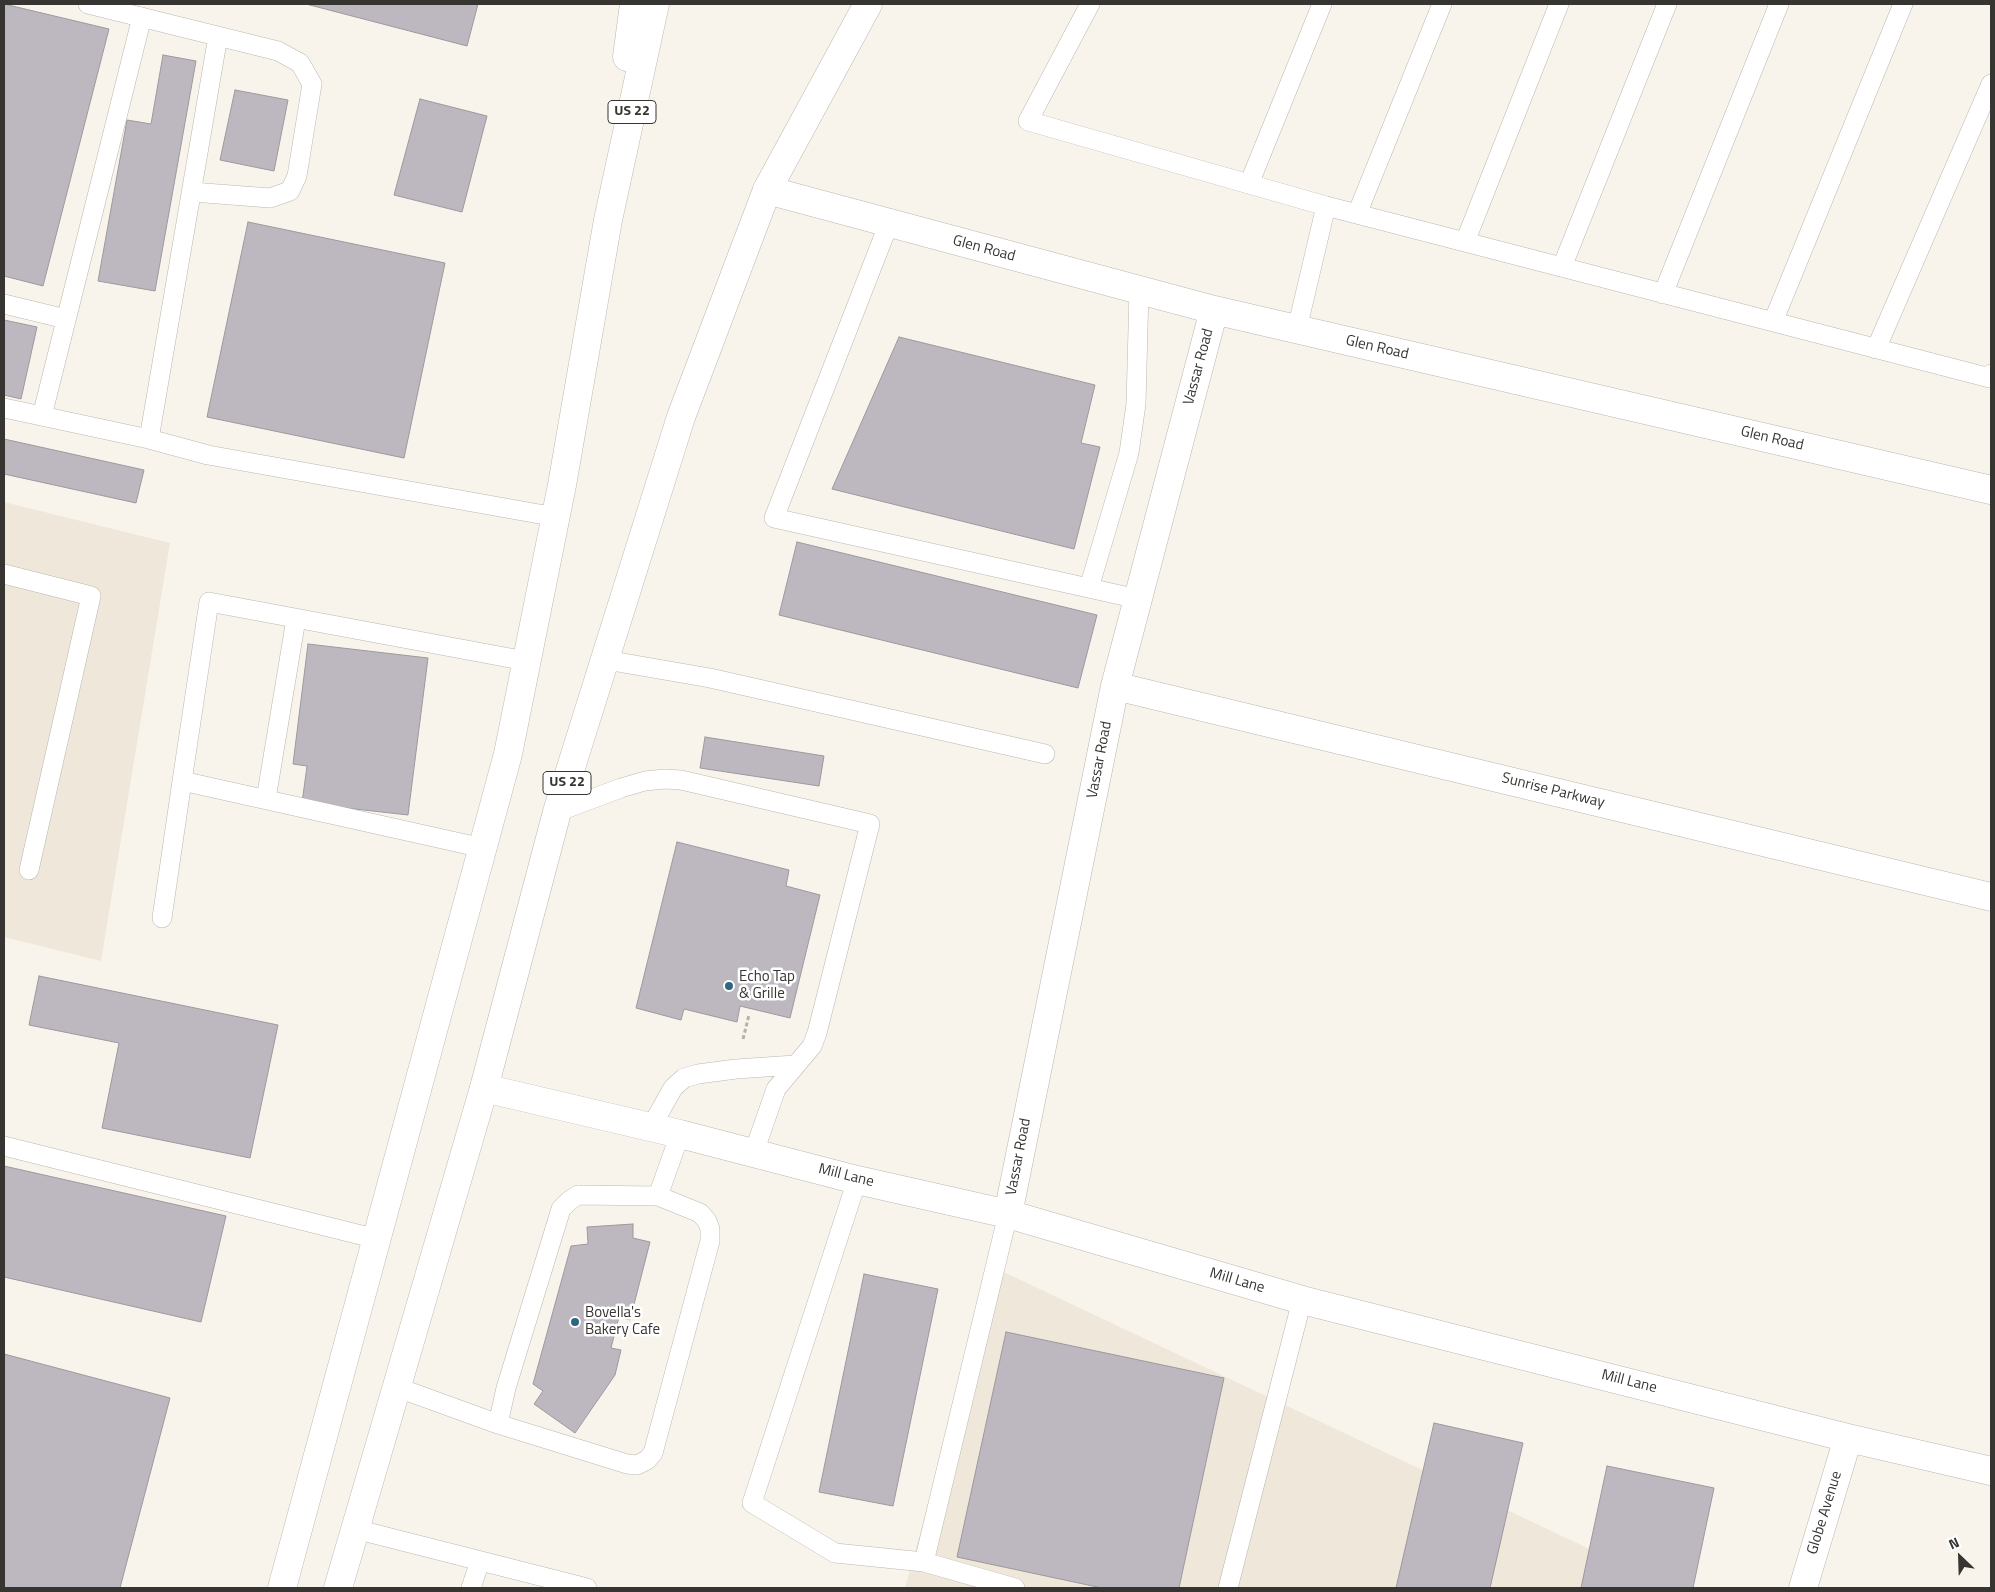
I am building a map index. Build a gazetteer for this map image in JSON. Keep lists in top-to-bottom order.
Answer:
{
  "streets": {
    "main road": [
      "US 22",
      "Glen Road",
      "Vassar Road",
      "Sunrise Parkway",
      "Mill Lane",
      "Globe Avenue"
    ]
  },
  "crossings": [
    ["US 22", "Glen Road"],
    ["US 22", "Mill Lane"],
    ["Glen Road", "Vassar Road"],
    ["Vassar Road", "Sunrise Parkway"],
    ["Vassar Road", "Mill Lane"],
    ["Mill Lane", "Globe Avenue"]
  ],
  "places": ["Echo Tap & Grille", "Bovella's Bakery Cafe"],
  "north": "top left"
}
